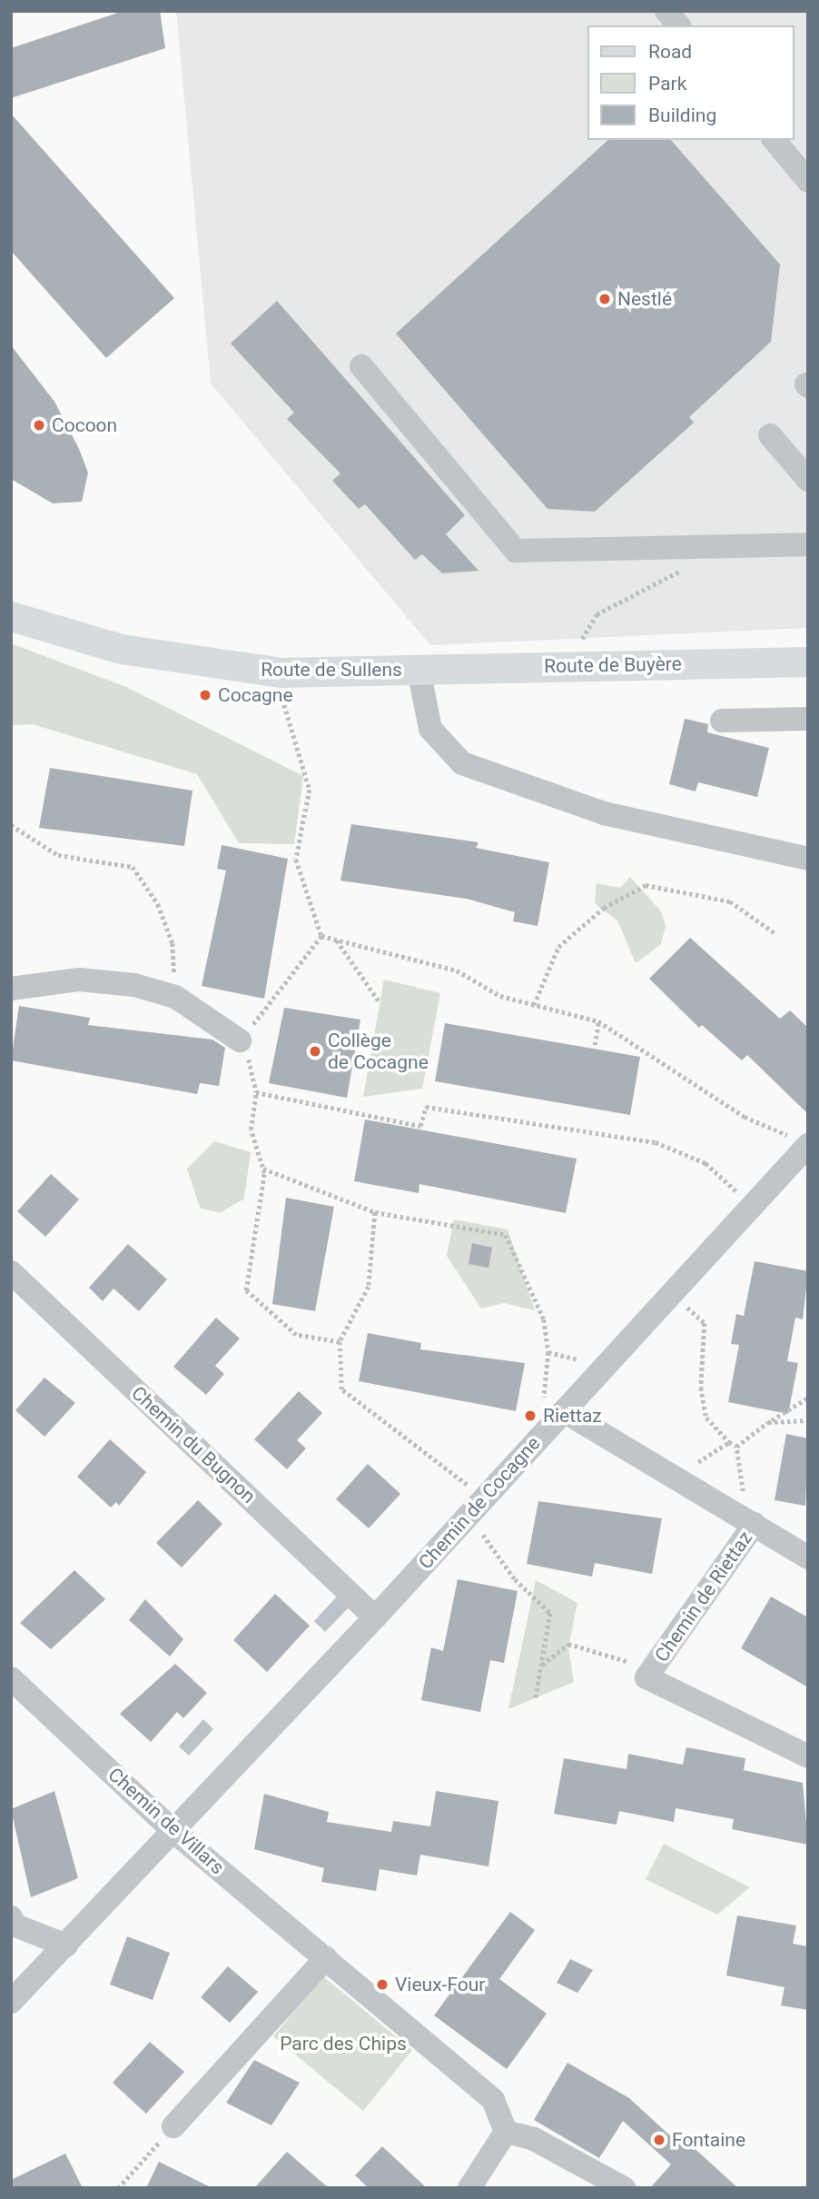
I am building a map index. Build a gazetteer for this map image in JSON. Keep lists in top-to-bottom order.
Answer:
{
  "streets": {
    "main road": ["Route de Buyère", "Route de Sullens"],
    "street": [
      "Chemin du Bugnon",
      "Chemin de Cocagne",
      "Chemin de Riettaz",
      "Chemin de Villars"
    ]
  },
  "crossings": [
    ["Route de Buyère", "Route de Sullens"],
    ["Chemin du Bugnon", "Chemin de Cocagne"],
    ["Chemin de Cocagne", "Chemin de Riettaz"],
    ["Chemin de Cocagne", "Chemin de Villars"]
  ],
  "parks": ["Parc des Chips"],
  "places": [
    "Nestlé",
    "Cocoon",
    "Cocagne",
    "Collège de Cocagne",
    "Riettaz",
    "Vieux-Four",
    "Fontaine"
  ],
  "legend": ["Road", "Park", "Building"]
}
